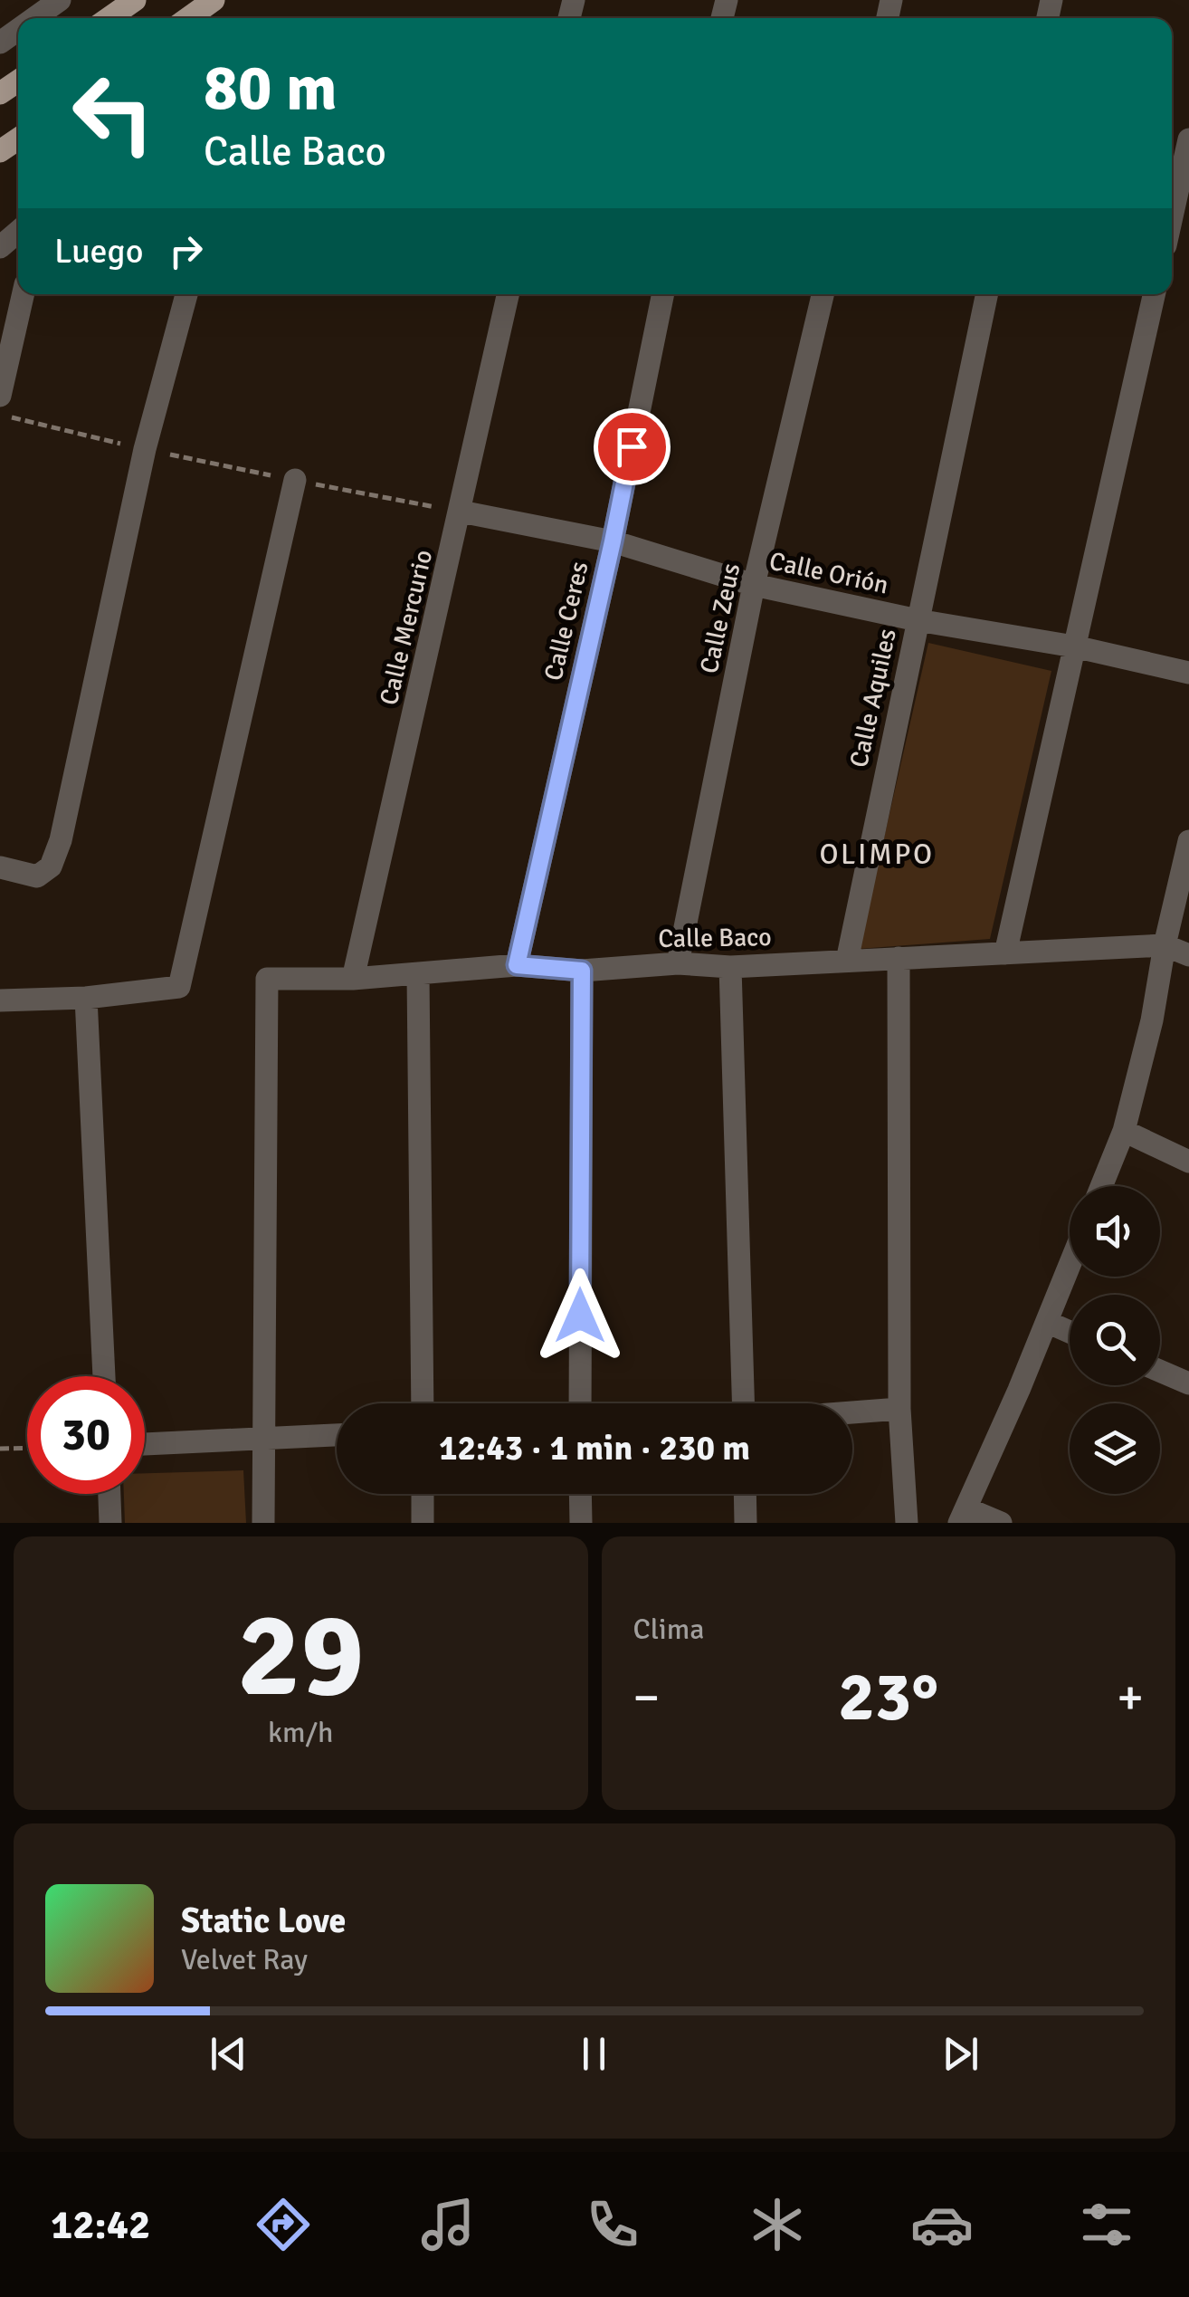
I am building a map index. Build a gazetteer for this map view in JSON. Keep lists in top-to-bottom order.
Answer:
{
  "streets": {
    "street": [
      "Calle Orión",
      "Calle Zeus",
      "Calle Ceres",
      "Calle Mercurio",
      "Calle Aquiles",
      "Calle Baco"
    ]
  },
  "crossings": [
    ["Calle Orión", "Calle Zeus"],
    ["Calle Orión", "Calle Ceres"],
    ["Calle Orión", "Calle Mercurio"],
    ["Calle Orión", "Calle Aquiles"],
    ["Calle Zeus", "Calle Baco"],
    ["Calle Ceres", "Calle Baco"],
    ["Calle Mercurio", "Calle Baco"],
    ["Calle Aquiles", "Calle Baco"]
  ],
  "districts": ["OLIMPO"],
  "page": {
    "turn": ["80 m", "Calle Baco"],
    "then": "Luego",
    "limit": "30",
    "trip": "12:43 · 1 min · 230 m",
    "tile": [
      ["29", "km/h"],
      "Clima"
    ],
    "heat": ["−", "23°", "+"],
    "song": ["Static Love", "Velvet Ray"],
    "tabs": "12:42"
  }
}
